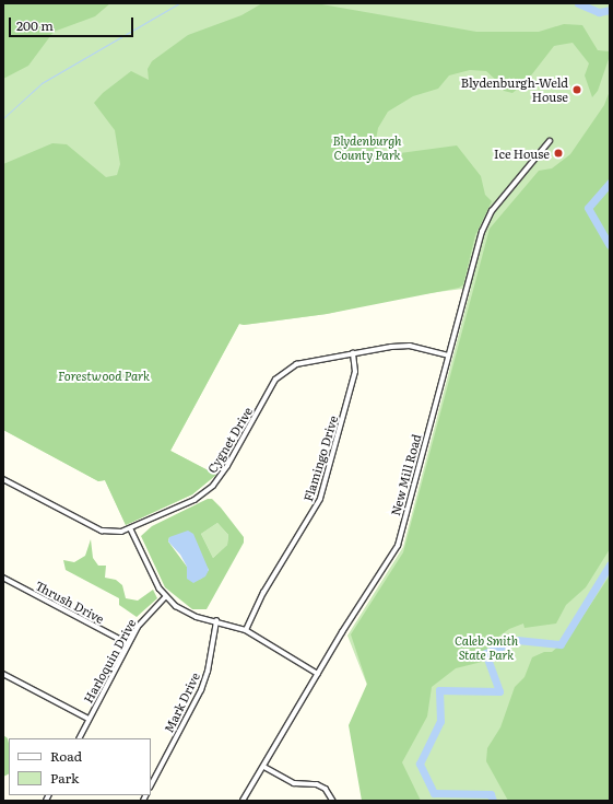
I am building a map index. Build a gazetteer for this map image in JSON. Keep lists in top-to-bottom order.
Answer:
{
  "streets": {
    "street": [
      "Cygnet Drive",
      "Flamingo Drive",
      "New Mill Road",
      "Thrush Drive",
      "Harloquin Drive",
      "Mark Drive"
    ]
  },
  "crossings": [
    ["Cygnet Drive", "Flamingo Drive"],
    ["Cygnet Drive", "New Mill Road"],
    ["Thrush Drive", "Harloquin Drive"]
  ],
  "parks": ["Blydenburgh County Park", "Forestwood Park", "Caleb Smith State Park"],
  "places": ["Blydenburgh-Weld House", "Ice House"],
  "legend": ["Road", "Park"],
  "scale_bar": "200 m"
}
